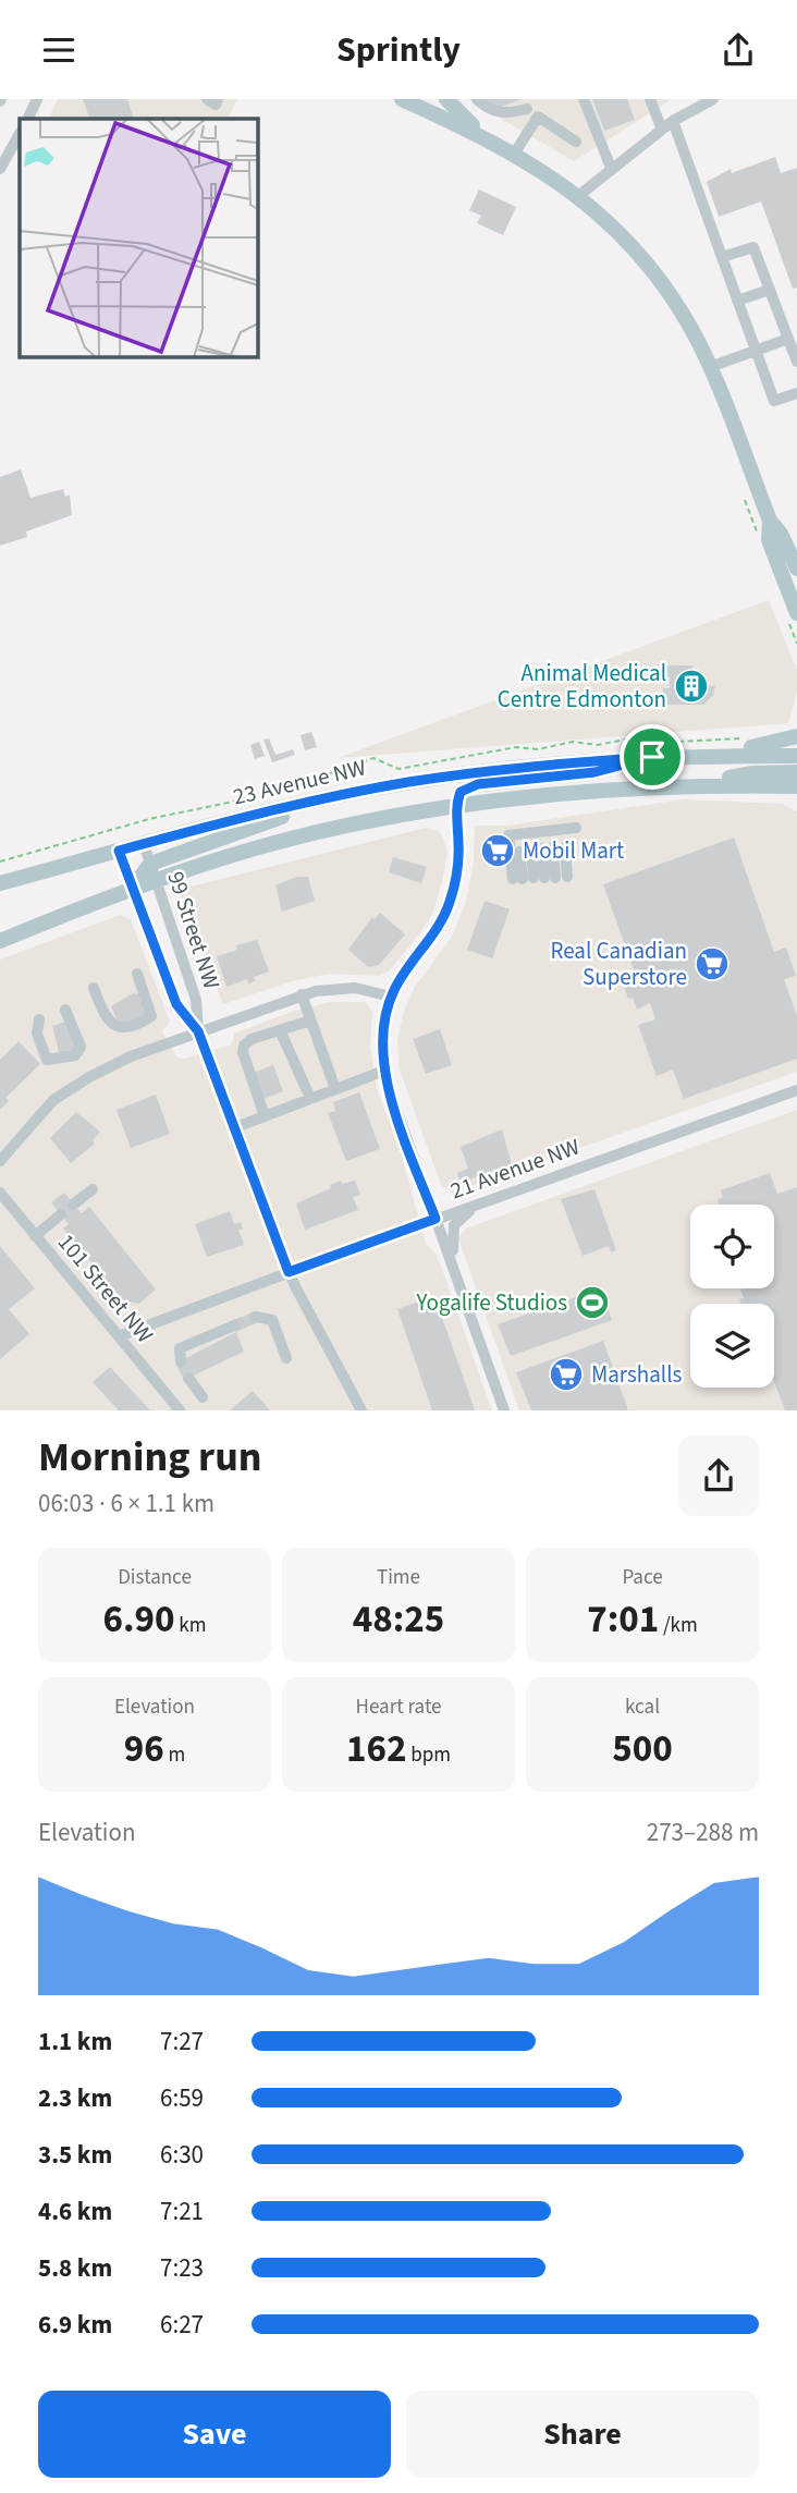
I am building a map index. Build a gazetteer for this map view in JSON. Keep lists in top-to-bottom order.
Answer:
{
  "streets": {
    "main road": ["23 Avenue NW"],
    "street": ["99 Street NW", "21 Avenue NW", "101 Street NW"]
  },
  "crossings": [
    ["23 Avenue NW", "99 Street NW"],
    ["99 Street NW", "21 Avenue NW"],
    ["21 Avenue NW", "101 Street NW"]
  ],
  "places": {
    "building": ["Animal Medical Centre Edmonton"],
    "supermarket": ["Mobil Mart", "Real Canadian Superstore", "Marshalls"],
    "sports": ["Yogalife Studios"]
  },
  "page": {
    "header": "Sprintly",
    "heading": ["Morning run", "06:03 · 6 × 1.1 km"],
    "stats": [
      ["Distance", "6.90 km"],
      ["Time", "48:25"],
      ["Pace", "7:01 /km"],
      ["Elevation", "96 m"],
      ["Heart rate", "162 bpm"],
      ["kcal", "500"]
    ],
    "chart": ["Elevation", "273–288 m"],
    "list": [
      {
        "name": "1.1 km",
        "note": "7:27"
      },
      {
        "name": "2.3 km",
        "note": "6:59"
      },
      {
        "name": "3.5 km",
        "note": "6:30"
      },
      {
        "name": "4.6 km",
        "note": "7:21"
      },
      {
        "name": "5.8 km",
        "note": "7:23"
      },
      {
        "name": "6.9 km",
        "note": "6:27"
      }
    ],
    "buttons": ["Save", "Share"]
  }
}
